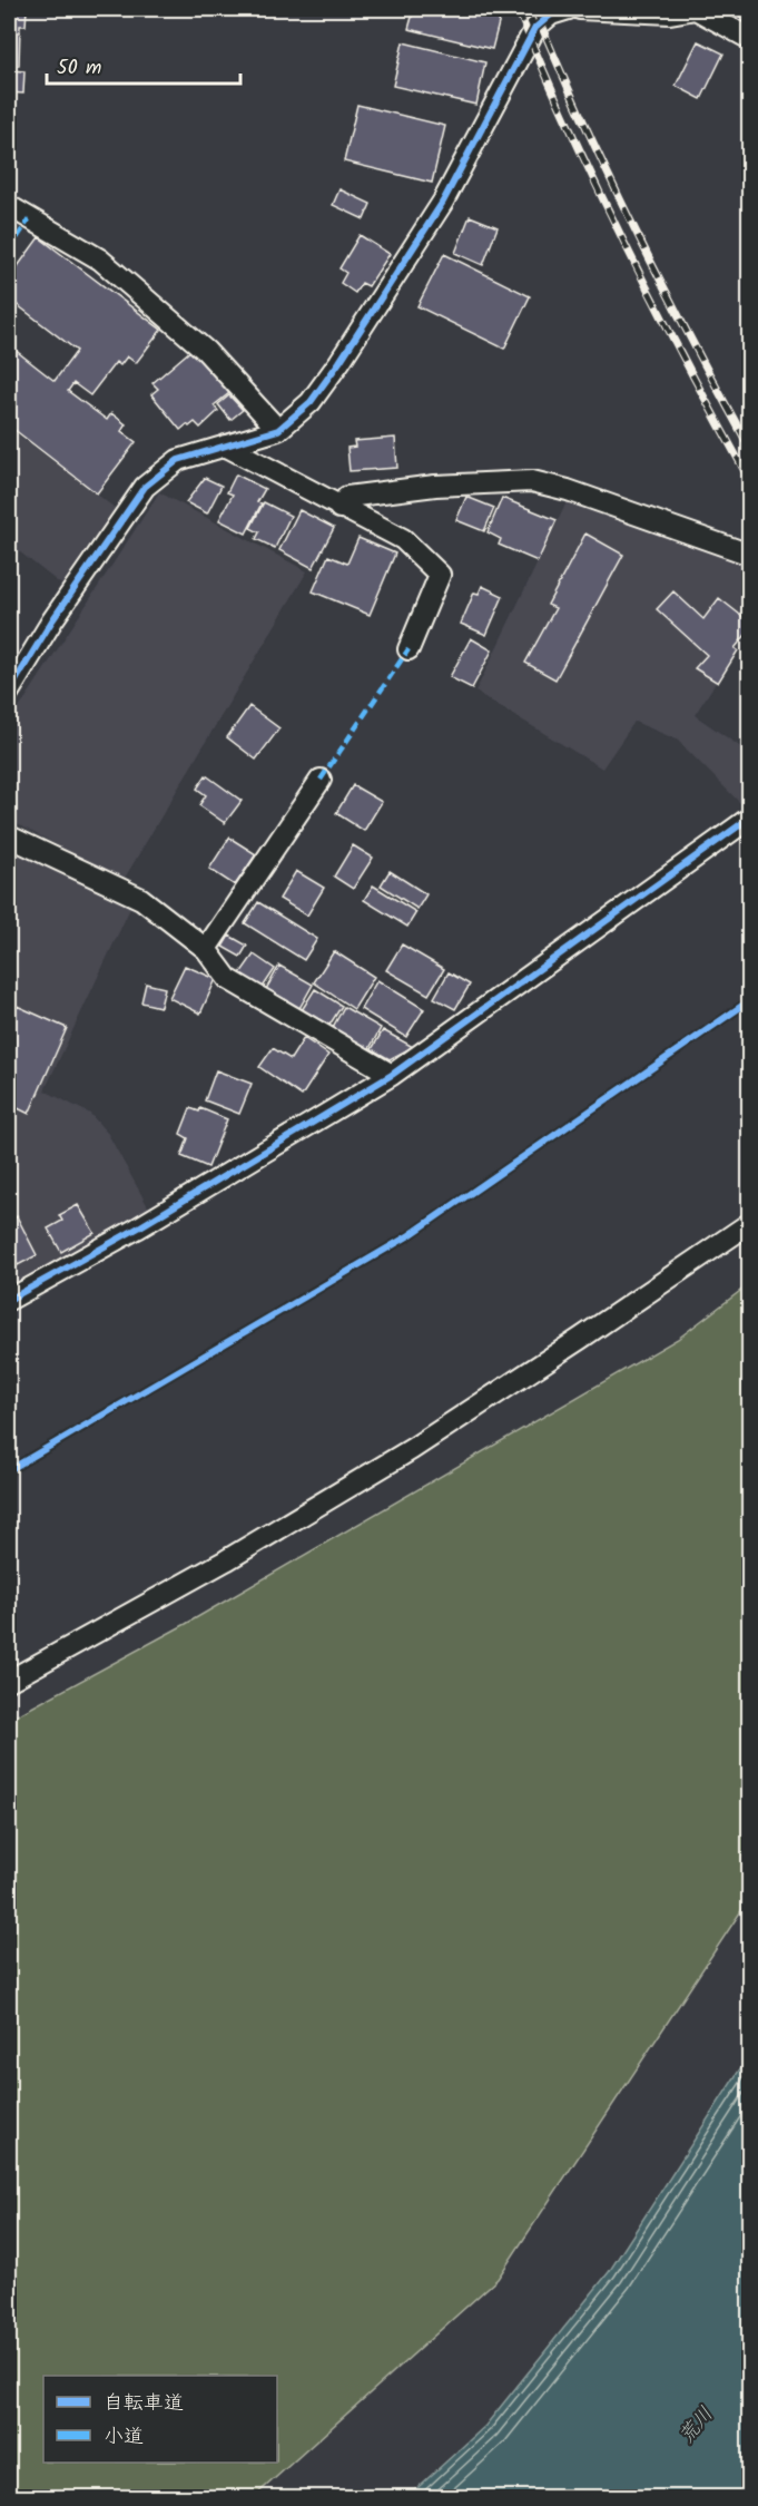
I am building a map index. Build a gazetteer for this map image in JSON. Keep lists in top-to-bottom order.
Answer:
{
  "water": ["荒川"],
  "legend": ["自転車道", "小道"],
  "scale_bar": "50 m"
}
